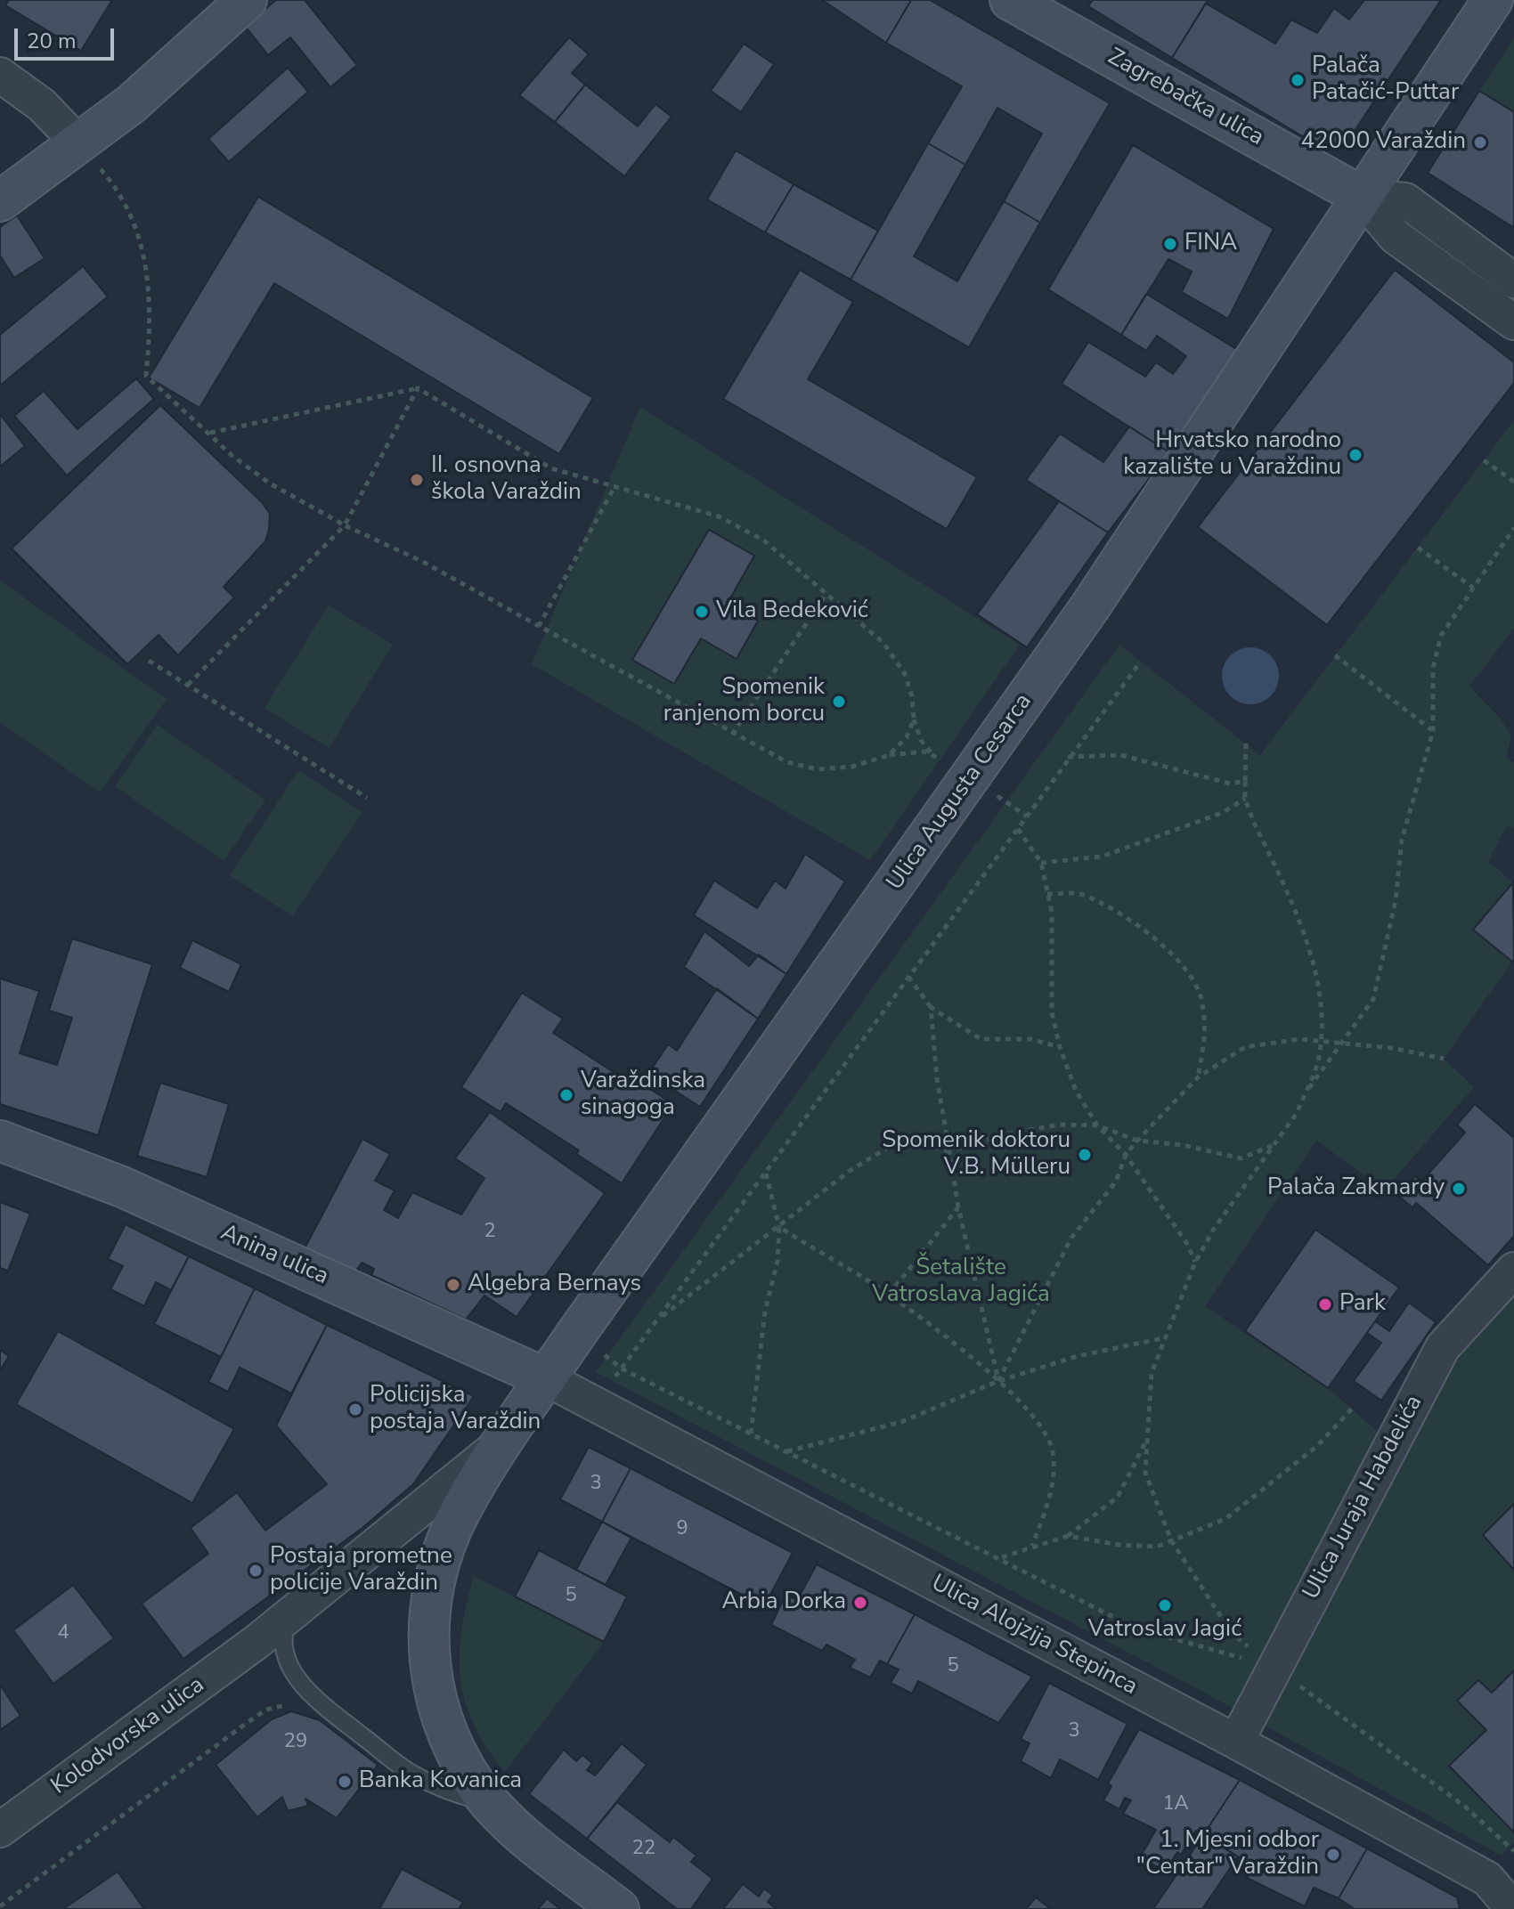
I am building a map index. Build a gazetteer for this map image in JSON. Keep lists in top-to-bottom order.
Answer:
{
  "streets": {
    "main road": ["Zagrebačka ulica", "Ulica Augusta Cesarca", "Anina ulica"],
    "street": ["Ulica Juraja Habdelića", "Ulica Alojzija Stepinca", "Kolodvorska ulica"]
  },
  "crossings": [
    ["Zagrebačka ulica", "Ulica Augusta Cesarca"],
    ["Ulica Augusta Cesarca", "Anina ulica"],
    ["Ulica Augusta Cesarca", "Ulica Alojzija Stepinca"],
    ["Anina ulica", "Ulica Alojzija Stepinca"],
    ["Ulica Juraja Habdelića", "Ulica Alojzija Stepinca"]
  ],
  "parks": ["Šetalište Vatroslava Jagića"],
  "places": [
    "Palača Patačić-Puttar",
    "42000 Varaždin",
    "FINA",
    "Hrvatsko narodno kazalište u Varaždinu",
    "II. osnovna škola Varaždin",
    "Vila Bedeković",
    "Spomenik ranjenom borcu",
    "Varaždinska sinagoga",
    "Spomenik doktoru V.B. Mülleru",
    "Palača Zakmardy",
    "Algebra Bernays",
    "Park",
    "Policijska postaja Varaždin",
    "Postaja prometne policije Varaždin",
    "Arbia Dorka",
    "Vatroslav Jagić",
    "Banka Kovanica",
    "1. Mjesni odbor \"Centar\" Varaždin"
  ],
  "house_numbers": [
    "2",
    "3",
    "9",
    "5",
    "4",
    "5",
    "3",
    "29",
    "1A",
    "22"
  ],
  "scale_bar": "20 m"
}
